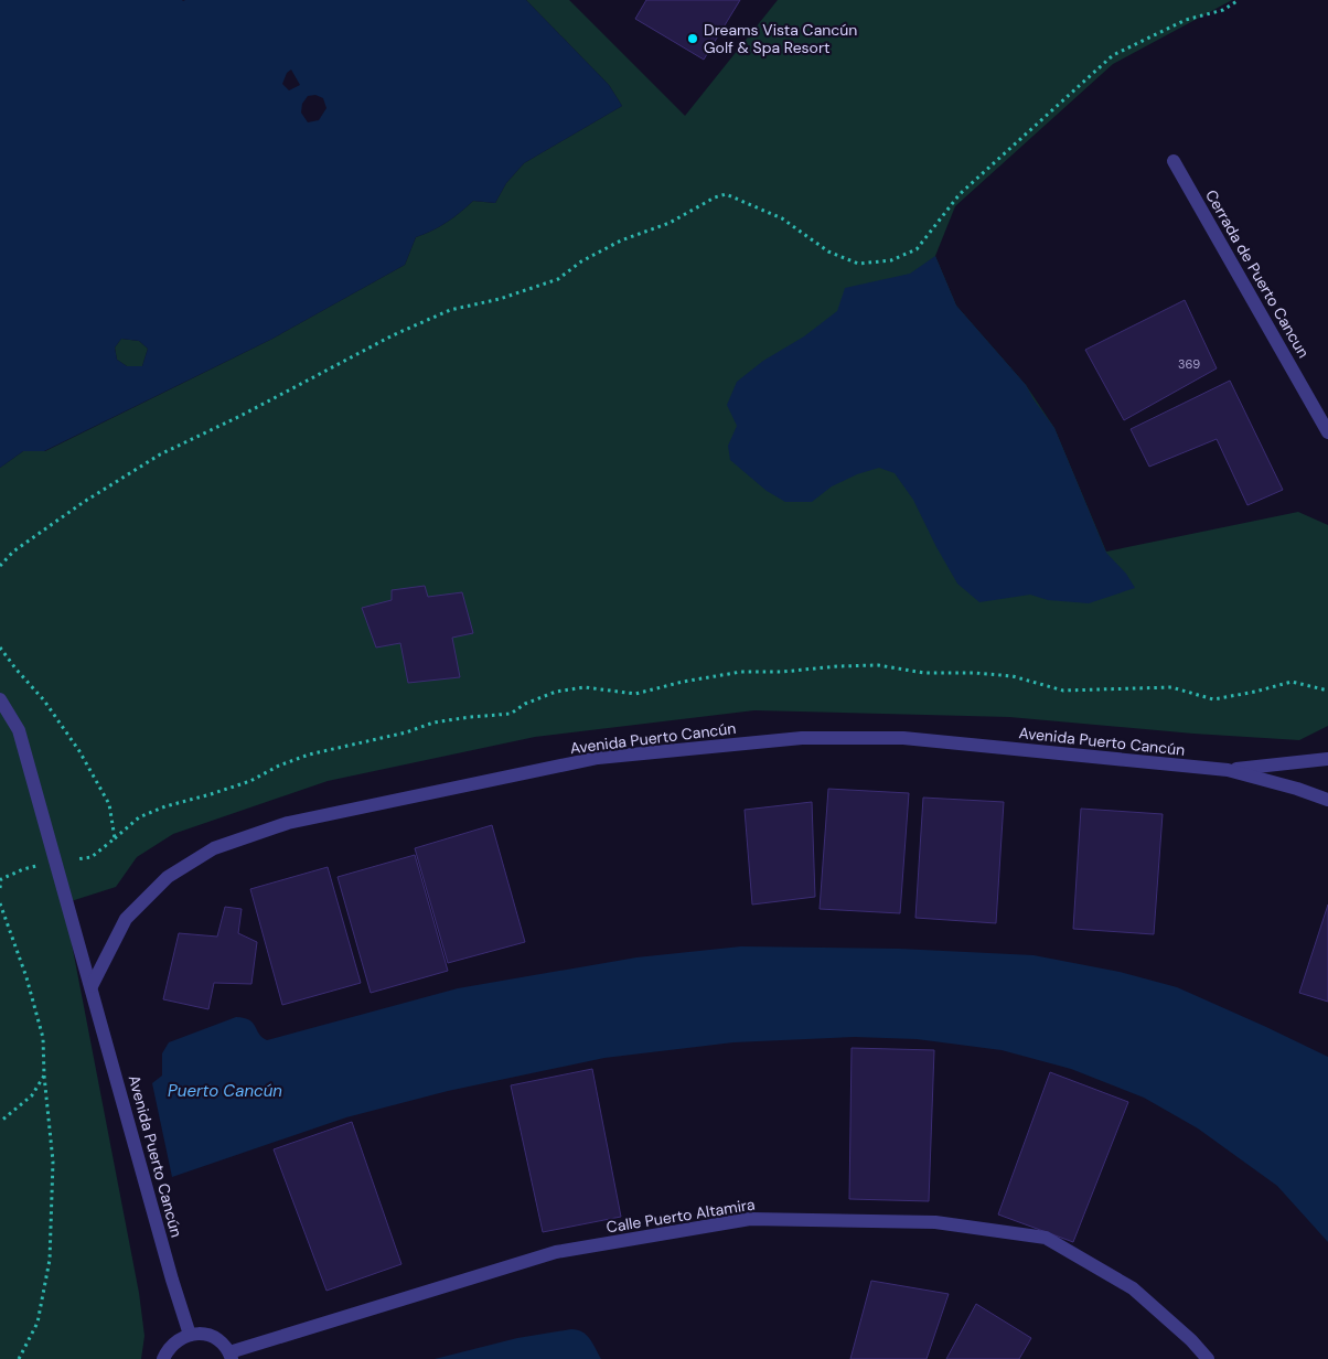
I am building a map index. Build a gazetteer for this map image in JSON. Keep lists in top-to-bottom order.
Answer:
{
  "streets": {
    "street": ["Cerrada de Puerto Cancun", "Avenida Puerto Cancún", "Calle Puerto Altamira"]
  },
  "water": ["Puerto Cancún"],
  "places": ["Dreams Vista Cancún Golf & Spa Resort"],
  "house_numbers": ["369"]
}
